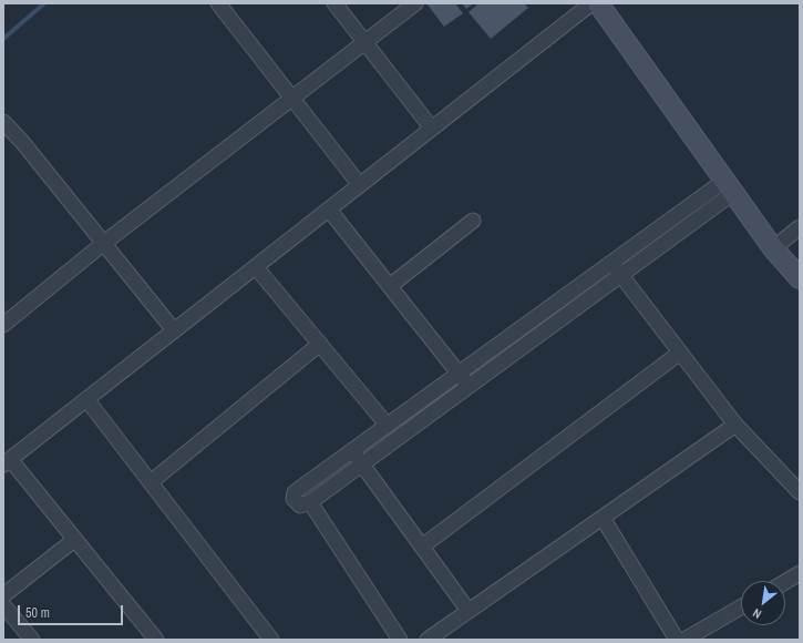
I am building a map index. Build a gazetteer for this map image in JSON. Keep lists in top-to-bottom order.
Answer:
{
  "scale_bar": "50 m",
  "north": "bottom left"
}
